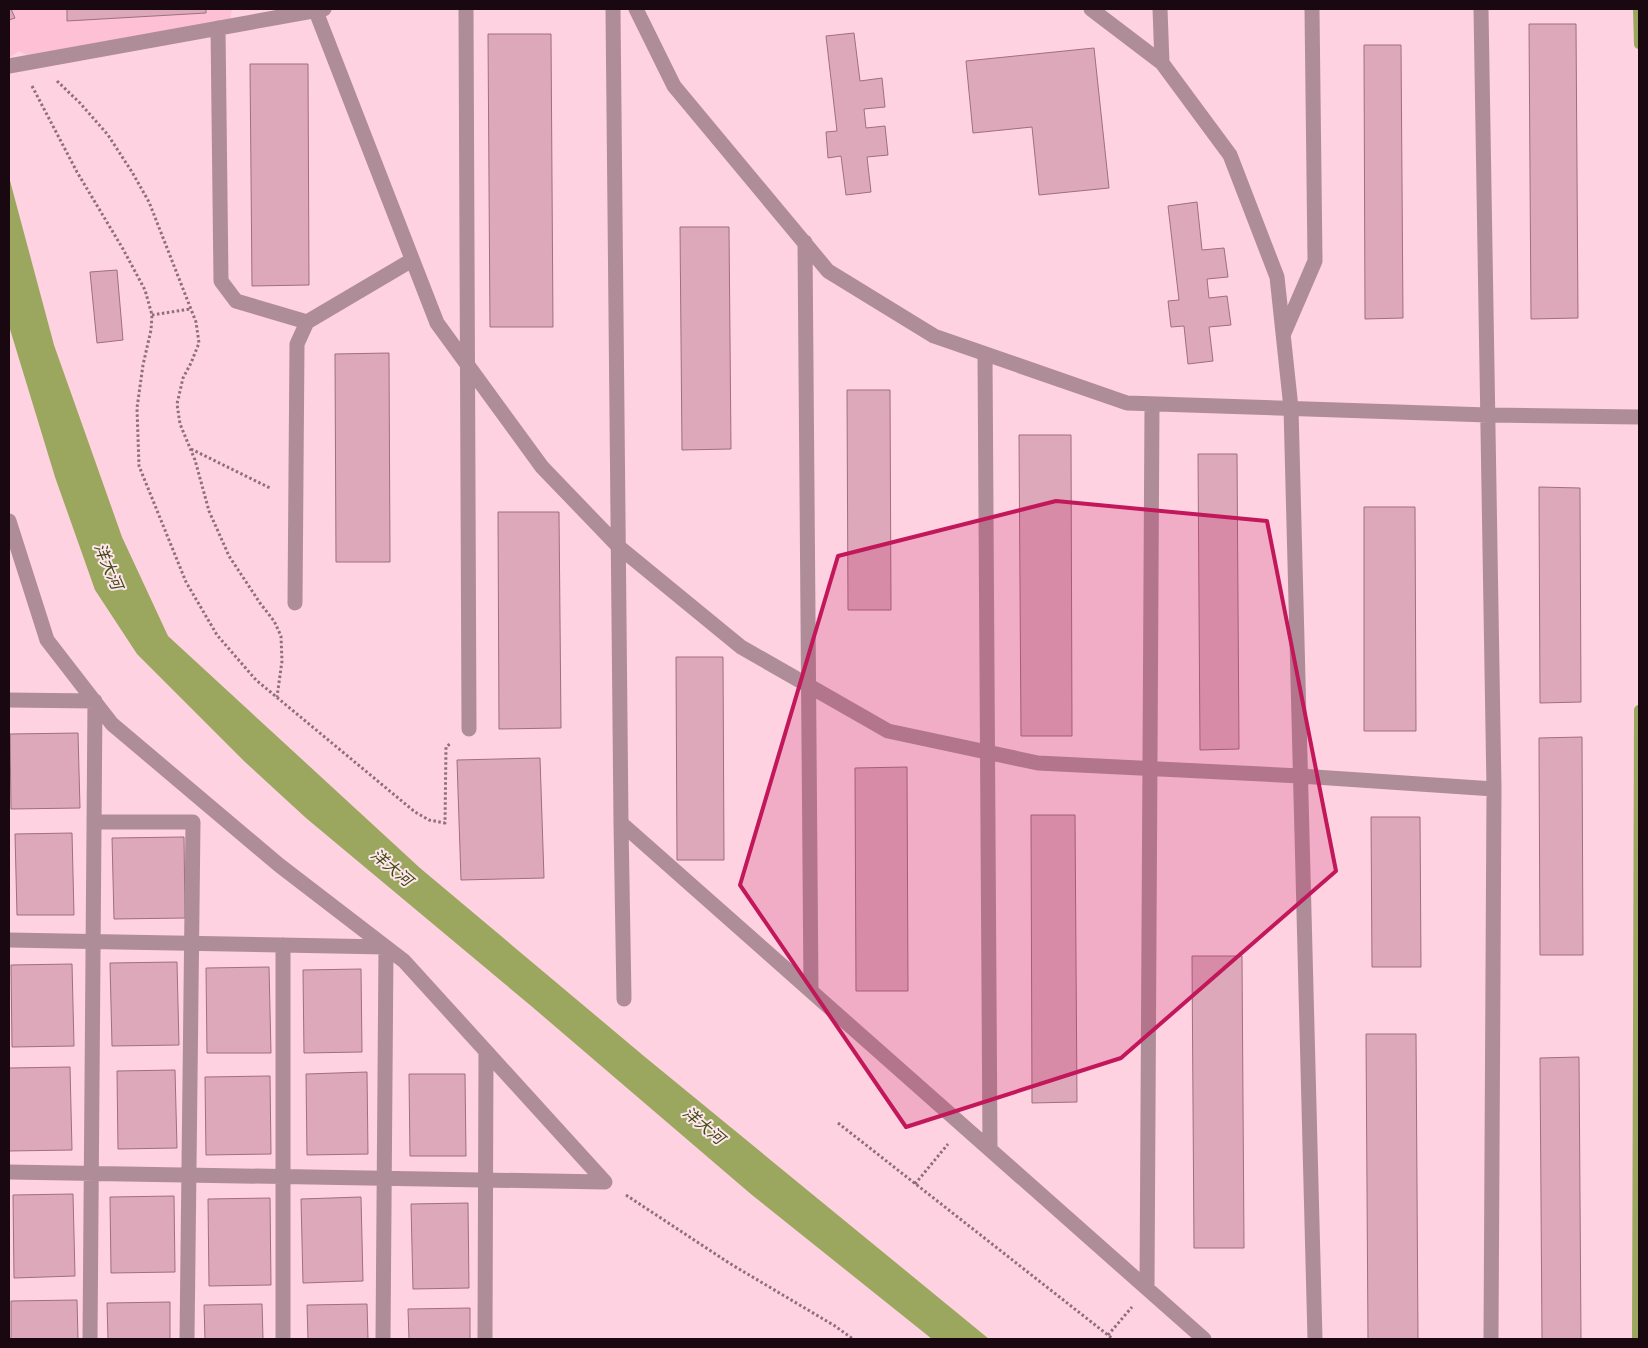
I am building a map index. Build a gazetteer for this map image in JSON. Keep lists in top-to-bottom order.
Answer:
{
  "water": ["洋大河"]
}
